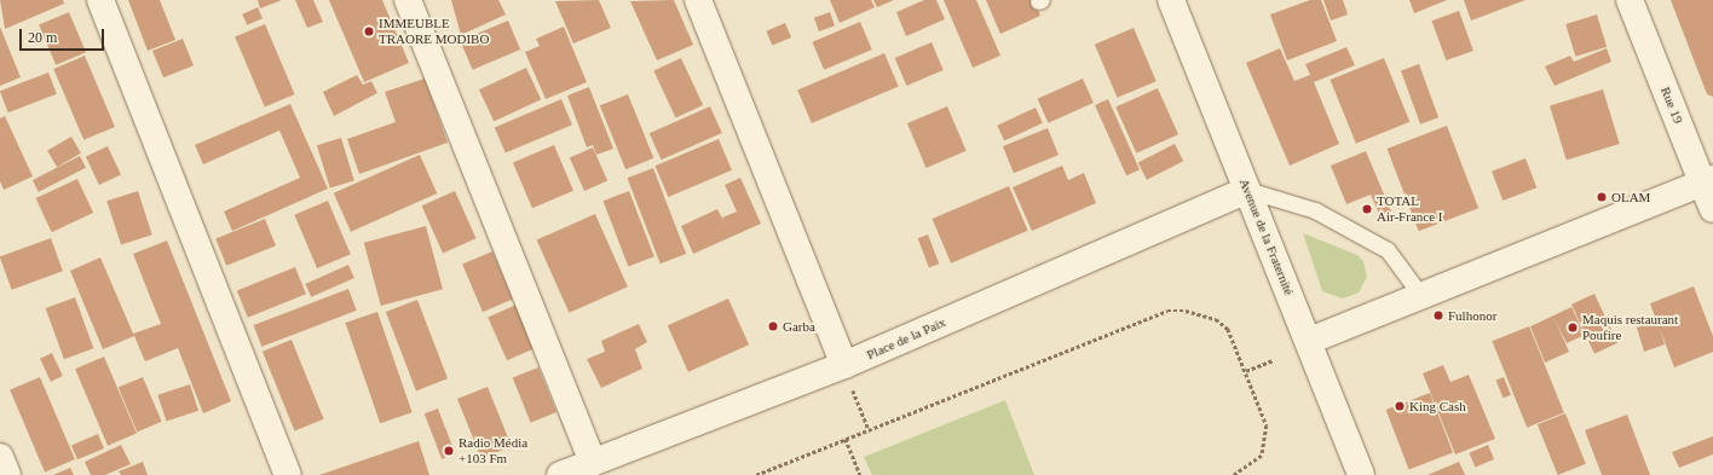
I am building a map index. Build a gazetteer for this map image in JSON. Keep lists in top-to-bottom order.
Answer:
{
  "streets": {
    "main road": ["Rue 19", "Avenue de la Fraternité", "Place de la Paix"]
  },
  "crossings": [
    ["Avenue de la Fraternité", "Place de la Paix"]
  ],
  "places": [
    "IMMEUBLE TRAORE MODIBO",
    "OLAM",
    "TOTAL Air-France I",
    "Fulhonor",
    "Garba",
    "Maquis restaurant Poufire",
    "King Cash",
    "Radio Média +103 Fm"
  ],
  "scale_bar": "20 m"
}
